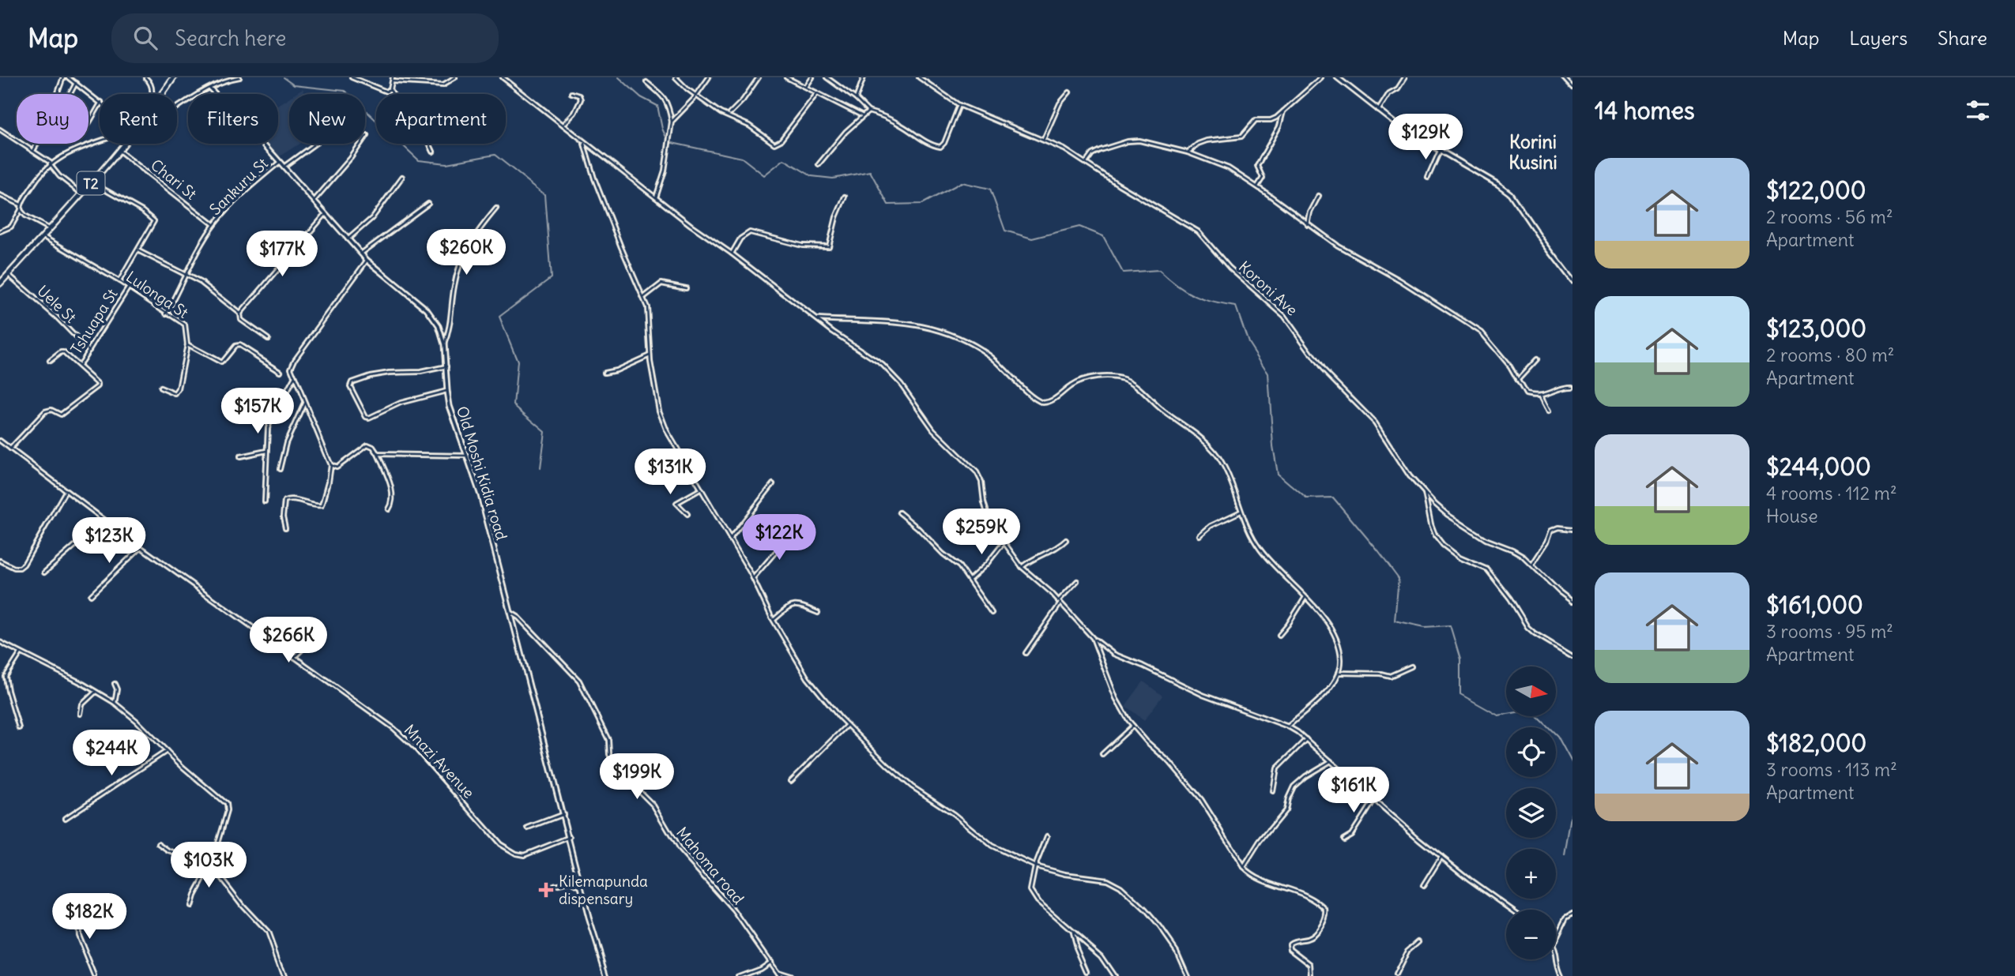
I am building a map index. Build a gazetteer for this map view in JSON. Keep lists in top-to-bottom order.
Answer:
{
  "streets": {
    "highway": ["T2"],
    "street": [
      "Chari St",
      "Sankuru St",
      "Koroni Ave",
      "Lulonga St",
      "Uele St",
      "Tshuapa St",
      "Old Moshi Kidia road",
      "Mnazi Avenue",
      "Mahoma road"
    ]
  },
  "crossings": [
    ["Chari St", "T2"],
    ["Chari St", "Sankuru St"],
    ["T2", "Lulonga St"],
    ["T2", "Uele St"],
    ["Sankuru St", "Lulonga St"],
    ["Sankuru St", "Old Moshi Kidia road"],
    ["Lulonga St", "Tshuapa St"],
    ["Uele St", "Tshuapa St"],
    ["Old Moshi Kidia road", "Mnazi Avenue"],
    ["Old Moshi Kidia road", "Mahoma road"]
  ],
  "districts": ["Korini Kusini"],
  "places": {
    "health": ["Kilemapunda dispensary"]
  },
  "north": "right",
  "page": {
    "header": "Map",
    "search": "Search here",
    "nav": ["Map", "Layers", "Share"],
    "heading": "14 homes",
    "chip": [
      "Buy",
      "Rent",
      "Filters",
      "New",
      "Apartment"
    ],
    "price": [
      "$129K",
      "$260K",
      "$177K",
      "$157K",
      "$131K",
      "$259K",
      "$122K",
      "$123K",
      "$266K",
      "$244K",
      "$199K",
      "$161K",
      "$103K",
      "$182K"
    ],
    "list": [
      {
        "name": "$122,000",
        "note": "2 rooms · 56 m² · Apartment"
      },
      {
        "name": "$123,000",
        "note": "2 rooms · 80 m² · Apartment"
      },
      {
        "name": "$244,000",
        "note": "4 rooms · 112 m² · House"
      },
      {
        "name": "$161,000",
        "note": "3 rooms · 95 m² · Apartment"
      },
      {
        "name": "$182,000",
        "note": "3 rooms · 113 m² · Apartment"
      }
    ],
    "map_buttons": ["+", "−"]
  }
}
